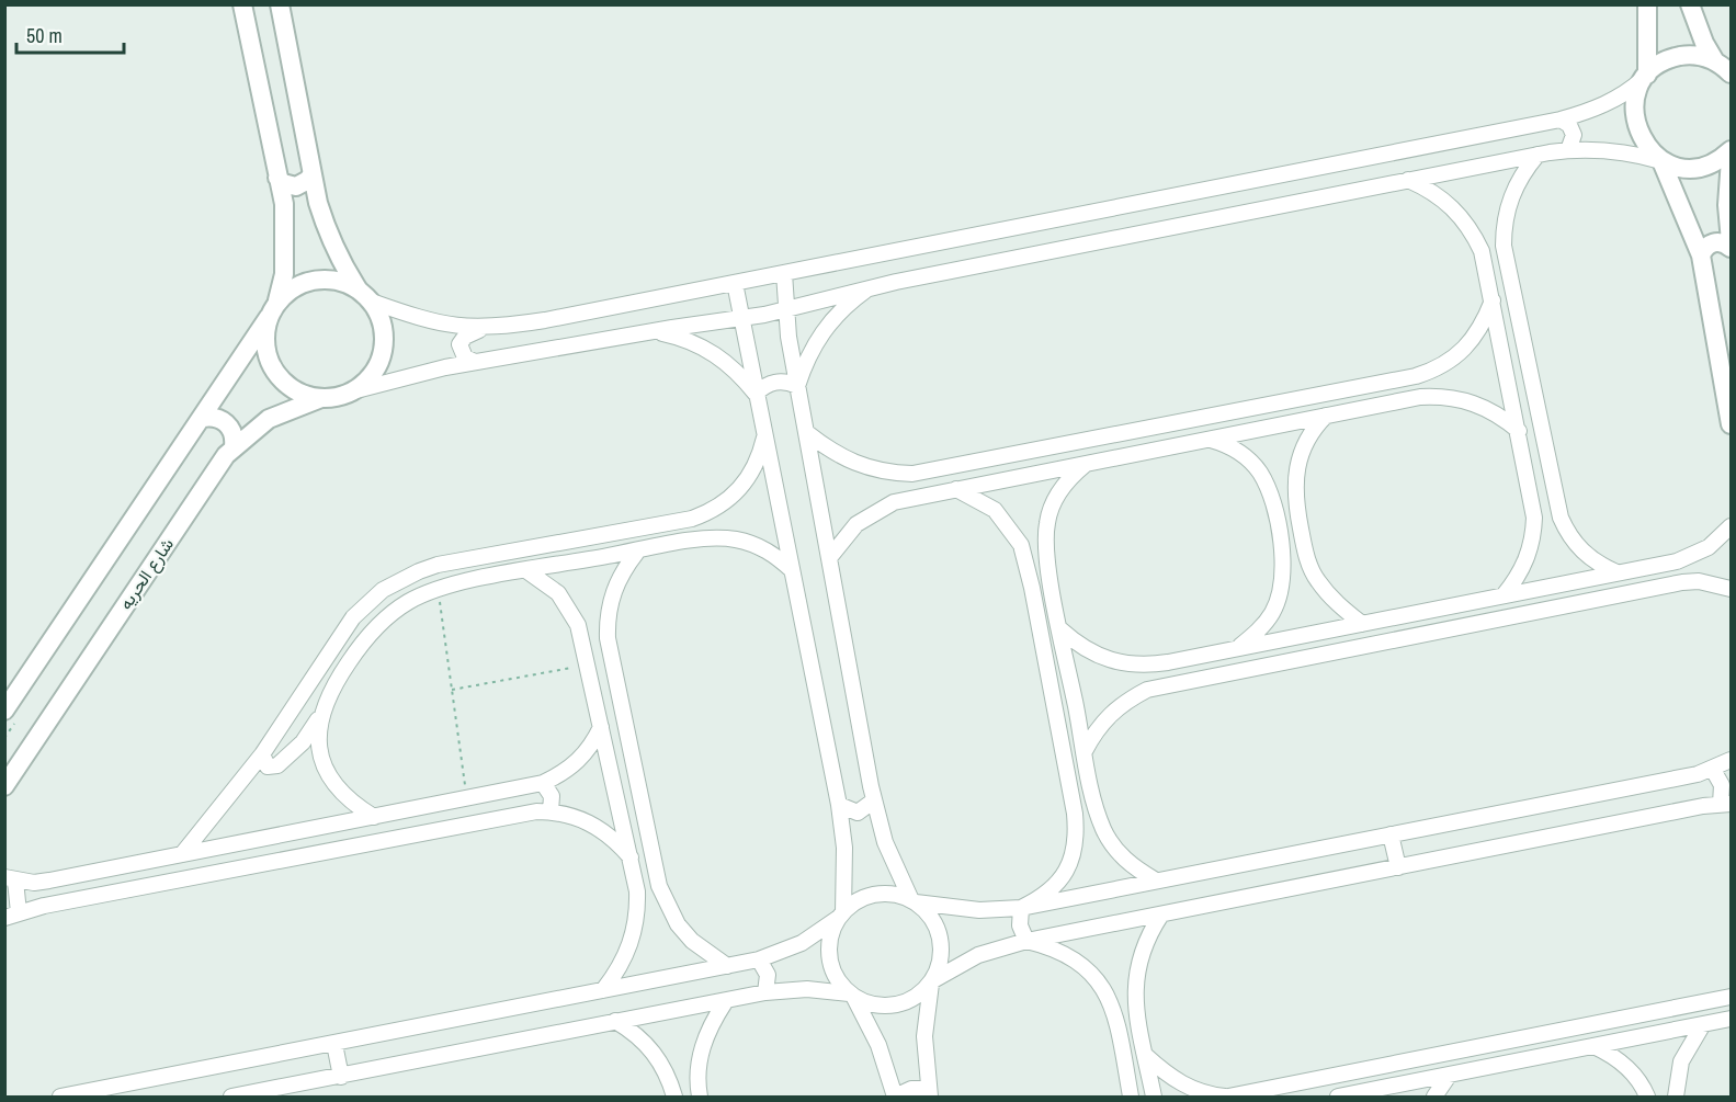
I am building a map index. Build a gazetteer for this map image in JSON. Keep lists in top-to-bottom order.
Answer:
{
  "streets": {
    "street": ["شارع الحريه"]
  },
  "scale_bar": "50 m"
}
